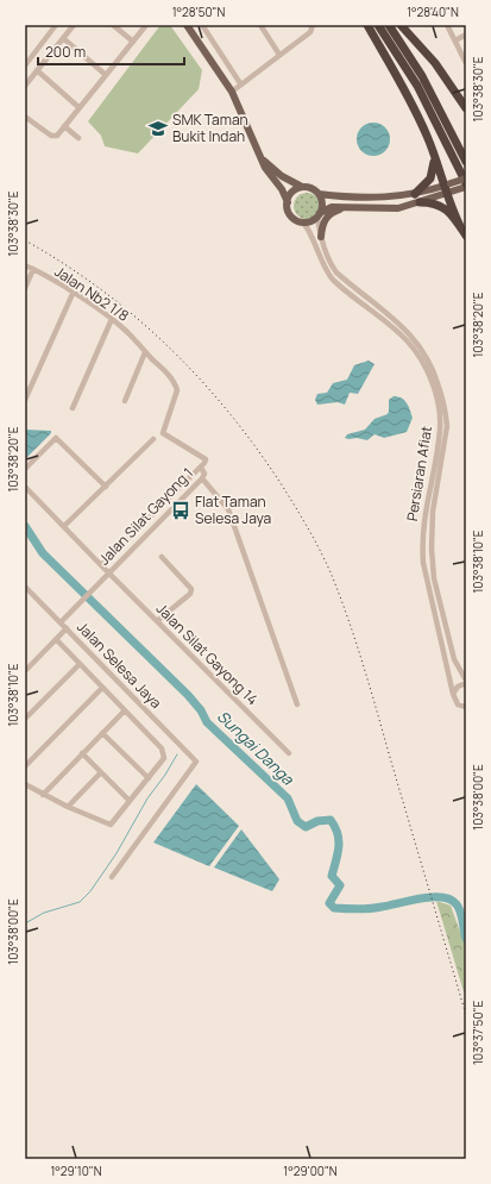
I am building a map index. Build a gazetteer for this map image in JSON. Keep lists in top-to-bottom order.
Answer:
{
  "streets": {
    "street": [
      "Jalan Nb2 1/8",
      "Persiaran Afiat",
      "Jalan Silat Gayong 1",
      "Jalan Silat Gayong 14",
      "Jalan Selesa Jaya"
    ]
  },
  "crossings": [
    ["Jalan Nb2 1/8", "Jalan Silat Gayong 1"],
    ["Jalan Silat Gayong 1", "Jalan Silat Gayong 14"],
    ["Jalan Silat Gayong 1", "Jalan Selesa Jaya"]
  ],
  "water": ["Sungai Danga"],
  "places": {
    "school or university": ["SMK Taman Bukit Indah"],
    "bus stop": ["Flat Taman Selesa Jaya"]
  },
  "scale_bar": "200 m",
  "coordinates": [
    "1°28'50\"N",
    "1°28'40\"N",
    "103°38'30\"E",
    "103°38'20\"E",
    "103°38'10\"E",
    "103°38'00\"E",
    "103°37'50\"E",
    "1°29'10\"N",
    "1°29'00\"N"
  ]
}
